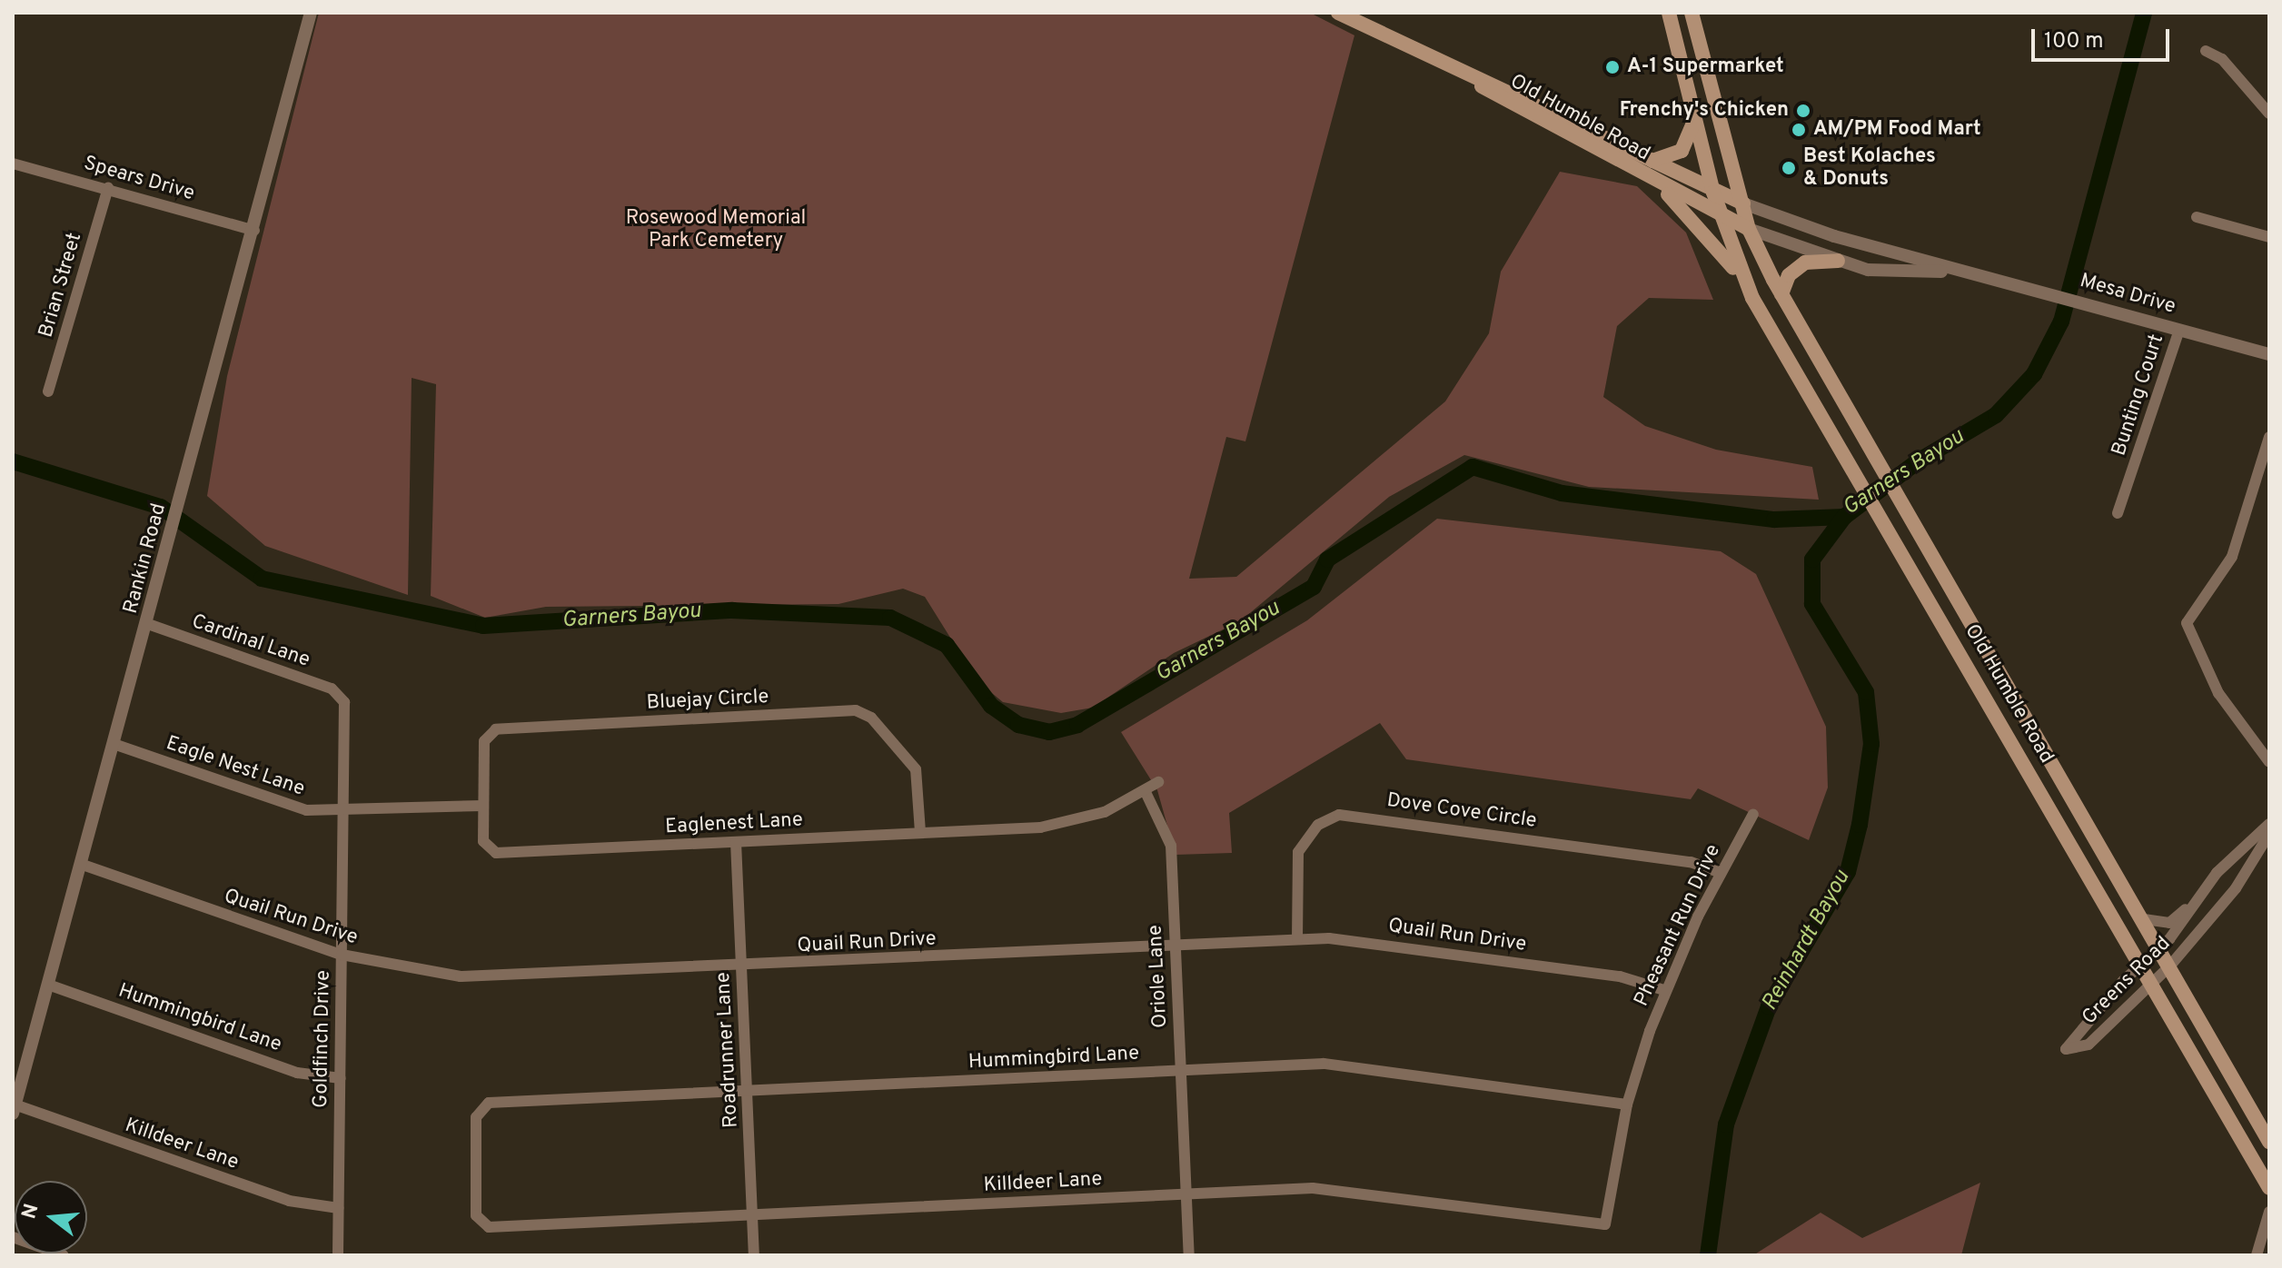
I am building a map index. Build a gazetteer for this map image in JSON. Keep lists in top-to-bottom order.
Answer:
{
  "streets": {
    "main road": ["Old Humble Road", "Mesa Drive"],
    "street": [
      "Spears Drive",
      "Brian Street",
      "Bunting Court",
      "Rankin Road",
      "Cardinal Lane",
      "Bluejay Circle",
      "Eagle Nest Lane",
      "Dove Cove Circle",
      "Eaglenest Lane",
      "Quail Run Drive",
      "Pheasant Run Drive",
      "Oriole Lane",
      "Greens Road",
      "Hummingbird Lane",
      "Goldfinch Drive",
      "Roadrunner Lane",
      "Killdeer Lane"
    ]
  },
  "crossings": [
    ["Old Humble Road", "Mesa Drive"],
    ["Old Humble Road", "Greens Road"],
    ["Spears Drive", "Brian Street"],
    ["Spears Drive", "Rankin Road"],
    ["Mesa Drive", "Bunting Court"],
    ["Rankin Road", "Cardinal Lane"],
    ["Rankin Road", "Eagle Nest Lane"],
    ["Rankin Road", "Quail Run Drive"],
    ["Rankin Road", "Hummingbird Lane"],
    ["Rankin Road", "Killdeer Lane"],
    ["Cardinal Lane", "Goldfinch Drive"],
    ["Bluejay Circle", "Eaglenest Lane"],
    ["Eagle Nest Lane", "Goldfinch Drive"],
    ["Dove Cove Circle", "Quail Run Drive"],
    ["Dove Cove Circle", "Pheasant Run Drive"],
    ["Eaglenest Lane", "Oriole Lane"],
    ["Eaglenest Lane", "Roadrunner Lane"],
    ["Quail Run Drive", "Pheasant Run Drive"],
    ["Quail Run Drive", "Oriole Lane"],
    ["Quail Run Drive", "Goldfinch Drive"],
    ["Quail Run Drive", "Roadrunner Lane"],
    ["Pheasant Run Drive", "Hummingbird Lane"],
    ["Pheasant Run Drive", "Killdeer Lane"],
    ["Oriole Lane", "Hummingbird Lane"],
    ["Oriole Lane", "Killdeer Lane"],
    ["Hummingbird Lane", "Goldfinch Drive"],
    ["Hummingbird Lane", "Roadrunner Lane"],
    ["Hummingbird Lane", "Killdeer Lane"],
    ["Goldfinch Drive", "Killdeer Lane"],
    ["Roadrunner Lane", "Killdeer Lane"]
  ],
  "water": ["Garners Bayou", "Reinhardt Bayou"],
  "parks": ["Rosewood Memorial Park Cemetery"],
  "places": [
    "A-1 Supermarket",
    "Frenchy's Chicken",
    "AM/PM Food Mart",
    "Best Kolaches & Donuts"
  ],
  "scale_bar": "100 m",
  "north": "left"
}
